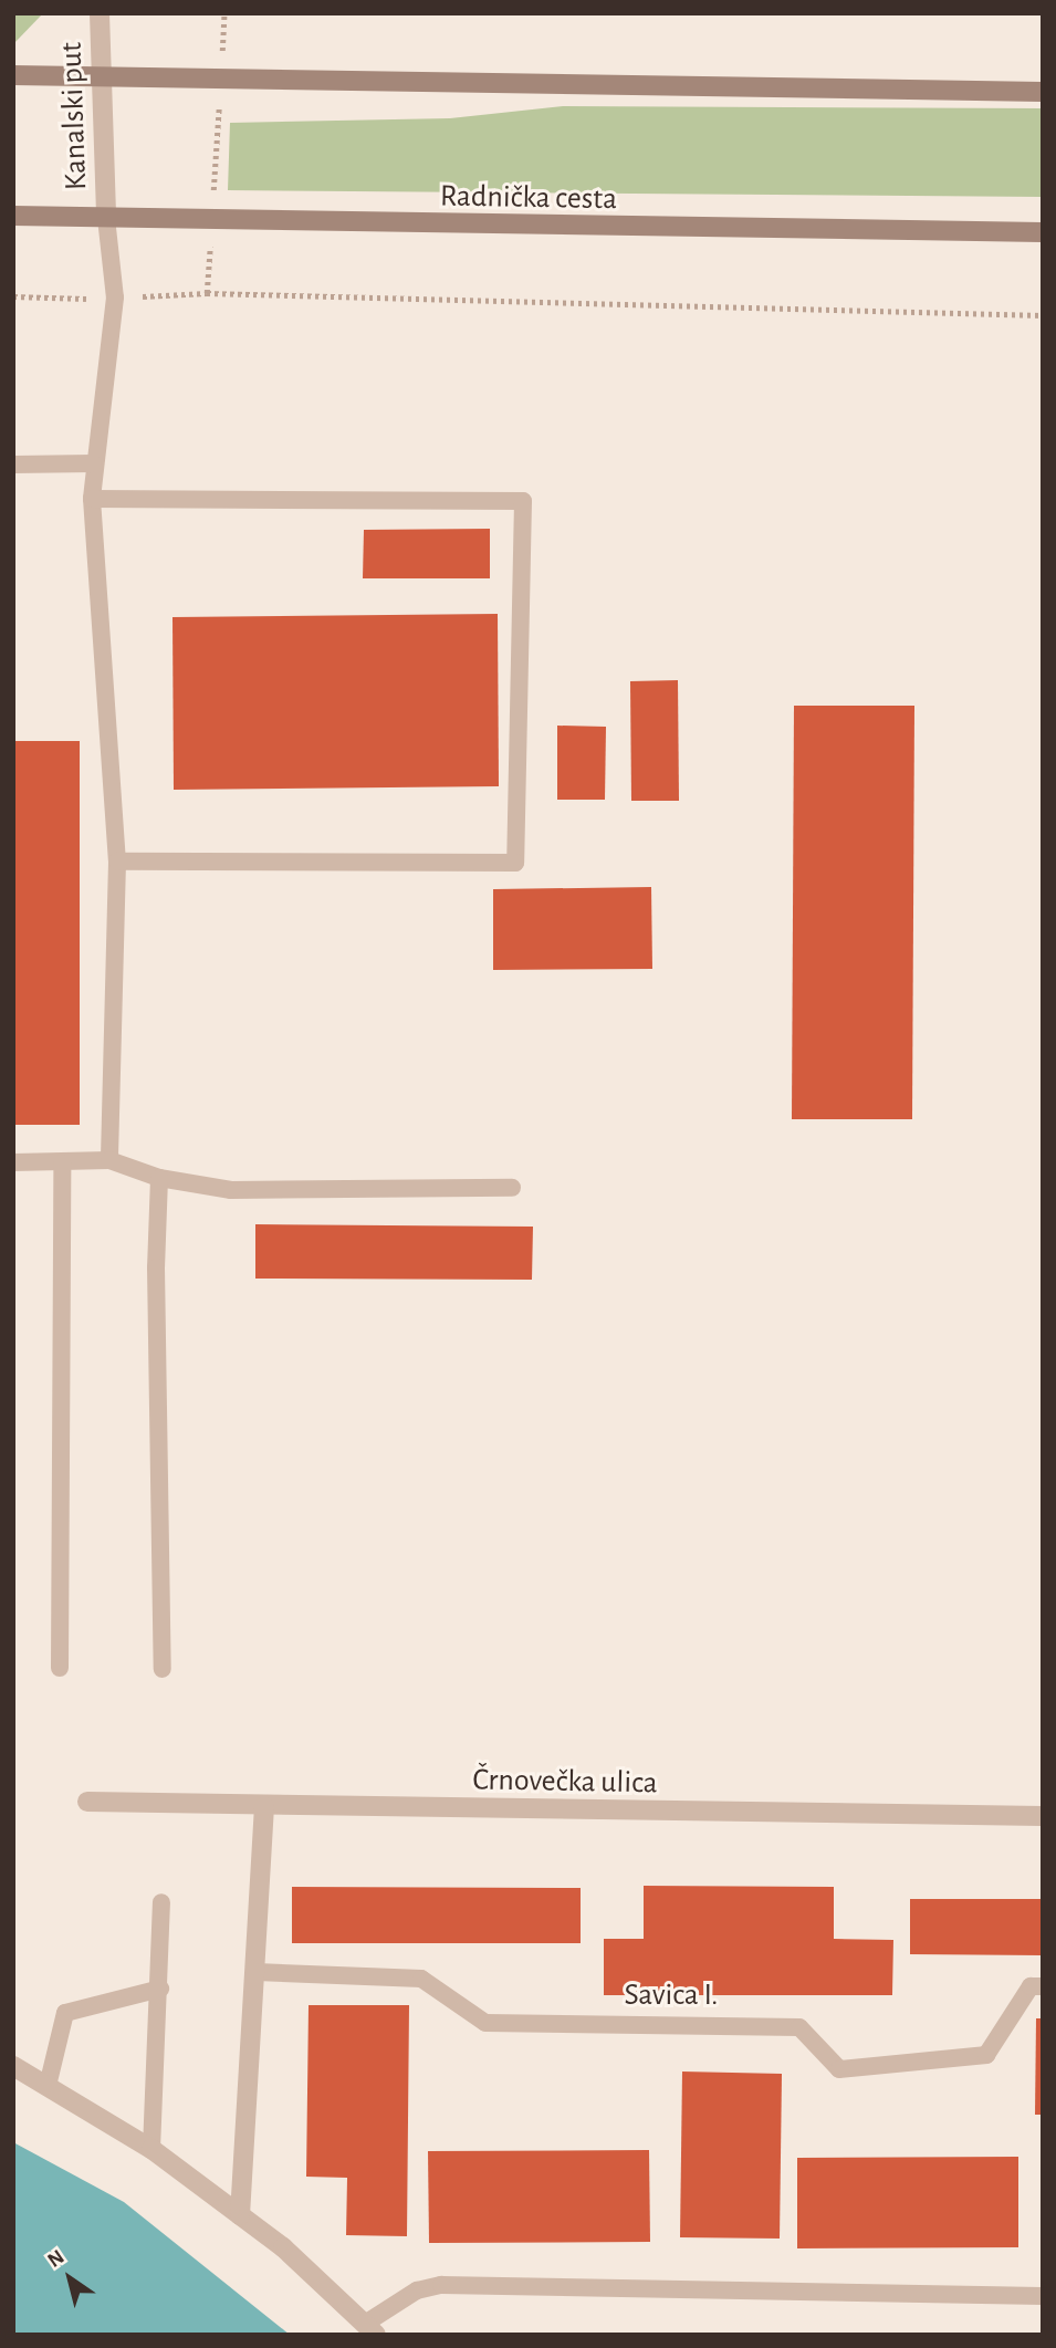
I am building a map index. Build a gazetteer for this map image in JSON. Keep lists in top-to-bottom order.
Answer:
{
  "streets": {
    "main road": ["Radnička cesta"],
    "street": ["Kanalski put", "Črnovečka ulica"],
    "lane": ["Savica I."]
  },
  "crossings": [
    ["Kanalski put", "Radnička cesta"]
  ],
  "north": "top left"
}
